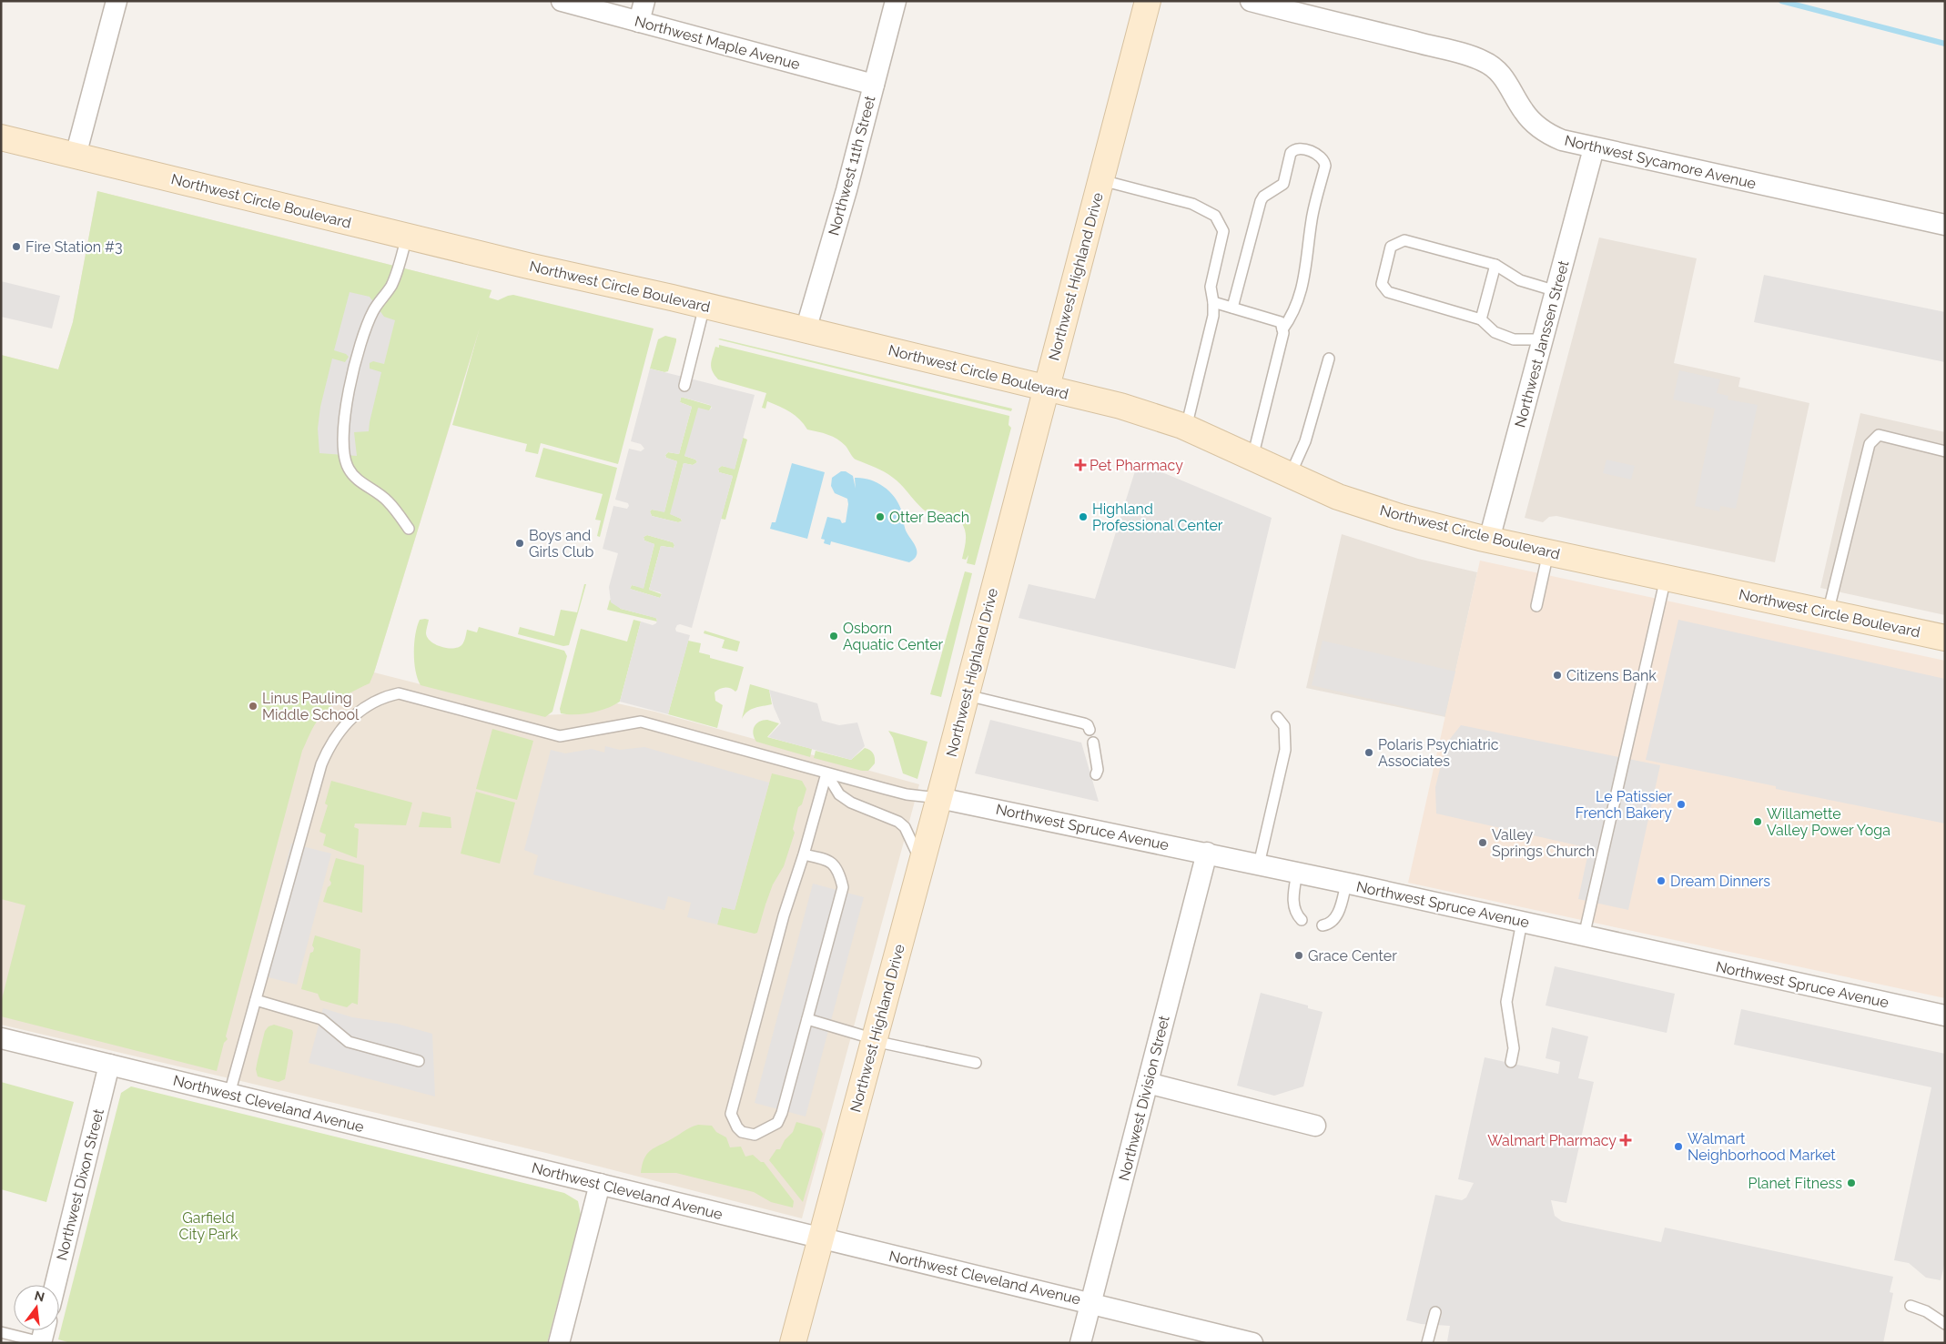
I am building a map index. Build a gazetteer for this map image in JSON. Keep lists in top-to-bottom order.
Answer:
{
  "streets": {
    "main road": ["Northwest Circle Boulevard", "Northwest Highland Drive"],
    "street": [
      "Northwest Maple Avenue",
      "Northwest Sycamore Avenue",
      "Northwest 11th Street",
      "Northwest Janssen Street",
      "Northwest Spruce Avenue",
      "Northwest Division Street",
      "Northwest Cleveland Avenue",
      "Northwest Dixon Street"
    ]
  },
  "crossings": [
    ["Northwest Maple Avenue", "Northwest 11th Street"],
    ["Northwest Sycamore Avenue", "Northwest Janssen Street"],
    ["Northwest 11th Street", "Northwest Circle Boulevard"],
    ["Northwest Circle Boulevard", "Northwest Highland Drive"],
    ["Northwest Circle Boulevard", "Northwest Janssen Street"],
    ["Northwest Highland Drive", "Northwest Spruce Avenue"],
    ["Northwest Highland Drive", "Northwest Cleveland Avenue"],
    ["Northwest Spruce Avenue", "Northwest Division Street"],
    ["Northwest Division Street", "Northwest Cleveland Avenue"],
    ["Northwest Cleveland Avenue", "Northwest Dixon Street"]
  ],
  "parks": ["Garfield City Park"],
  "places": {
    "other": [
      "Fire Station #3",
      "Otter Beach",
      "Highland Professional Center",
      "Boys and Girls Club",
      "Osborn Aquatic Center",
      "Citizens Bank",
      "Linus Pauling Middle School",
      "Polaris Psychiatric Associates",
      "Le Patissier French Bakery",
      "Willamette Valley Power Yoga",
      "Valley Springs Church",
      "Dream Dinners",
      "Grace Center",
      "Walmart Neighborhood Market",
      "Planet Fitness"
    ],
    "health": ["Pet Pharmacy", "Walmart Pharmacy"]
  },
  "north": "top"
}
